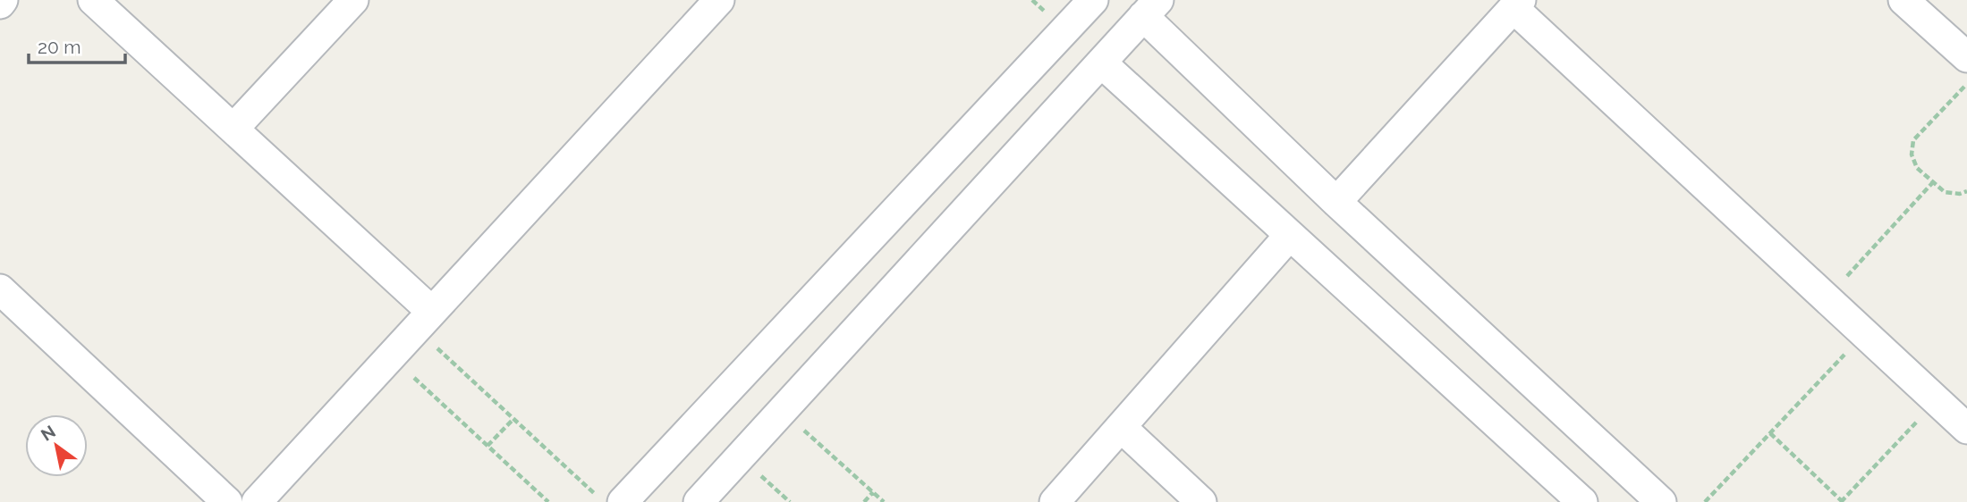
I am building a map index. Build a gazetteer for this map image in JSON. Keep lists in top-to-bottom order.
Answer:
{
  "scale_bar": "20 m",
  "north": "top left"
}
